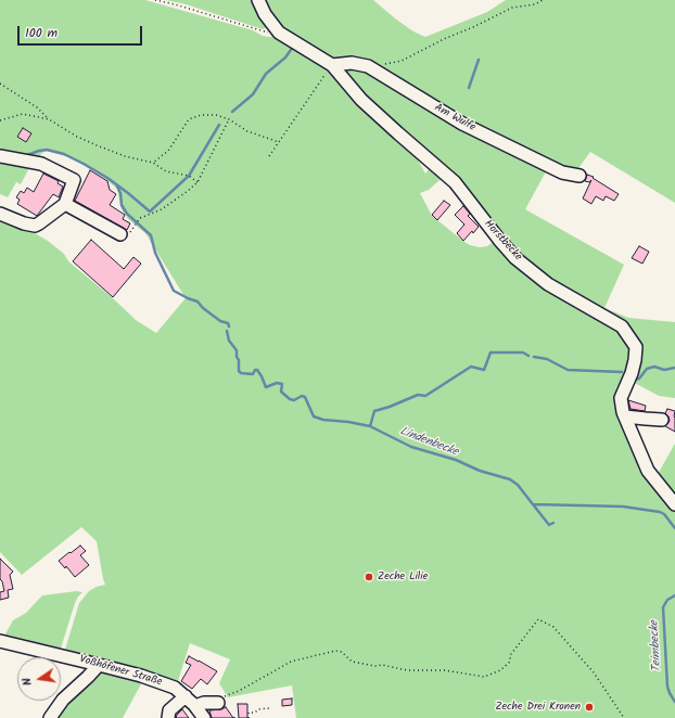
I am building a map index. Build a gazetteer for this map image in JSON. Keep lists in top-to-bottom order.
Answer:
{
  "streets": {
    "street": ["Am Wulfe", "Horstbecke", "Voßhöfener Straße"]
  },
  "crossings": [
    ["Am Wulfe", "Horstbecke"]
  ],
  "water": ["Lindenbecke", "Teimbecke"],
  "places": ["Zeche Lilie", "Zeche Drei Kronen"],
  "scale_bar": "100 m",
  "north": "left"
}
